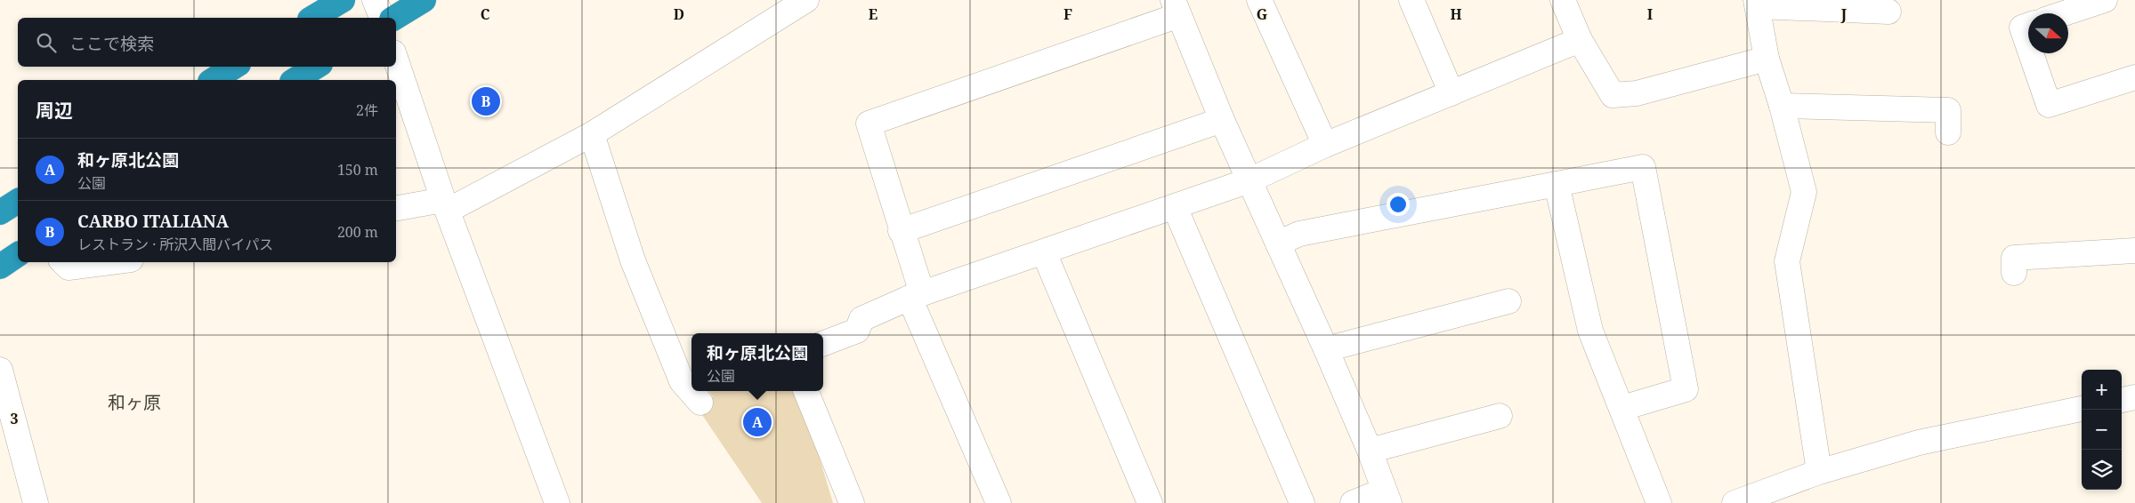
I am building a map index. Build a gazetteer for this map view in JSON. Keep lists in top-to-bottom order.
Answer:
{
  "districts": ["和ヶ原"],
  "north": "right",
  "page": {
    "search": "ここで検索",
    "heading": ["周辺", "2件"],
    "pins": ["B", "A"],
    "list": [
      {
        "mark": "A",
        "name": "和ヶ原北公園",
        "note": "公園",
        "value": "150 m"
      },
      {
        "mark": "B",
        "name": "CARBO ITALIANA",
        "note": "レストラン · 所沢入間バイパス",
        "value": "200 m"
      }
    ],
    "popup": ["和ヶ原北公園", "公園"],
    "map_buttons": ["+", "−"]
  },
  "grid": {
    "columns": [
      "C",
      "D",
      "E",
      "F",
      "G",
      "H",
      "I",
      "J"
    ],
    "rows": ["3"]
  }
}
